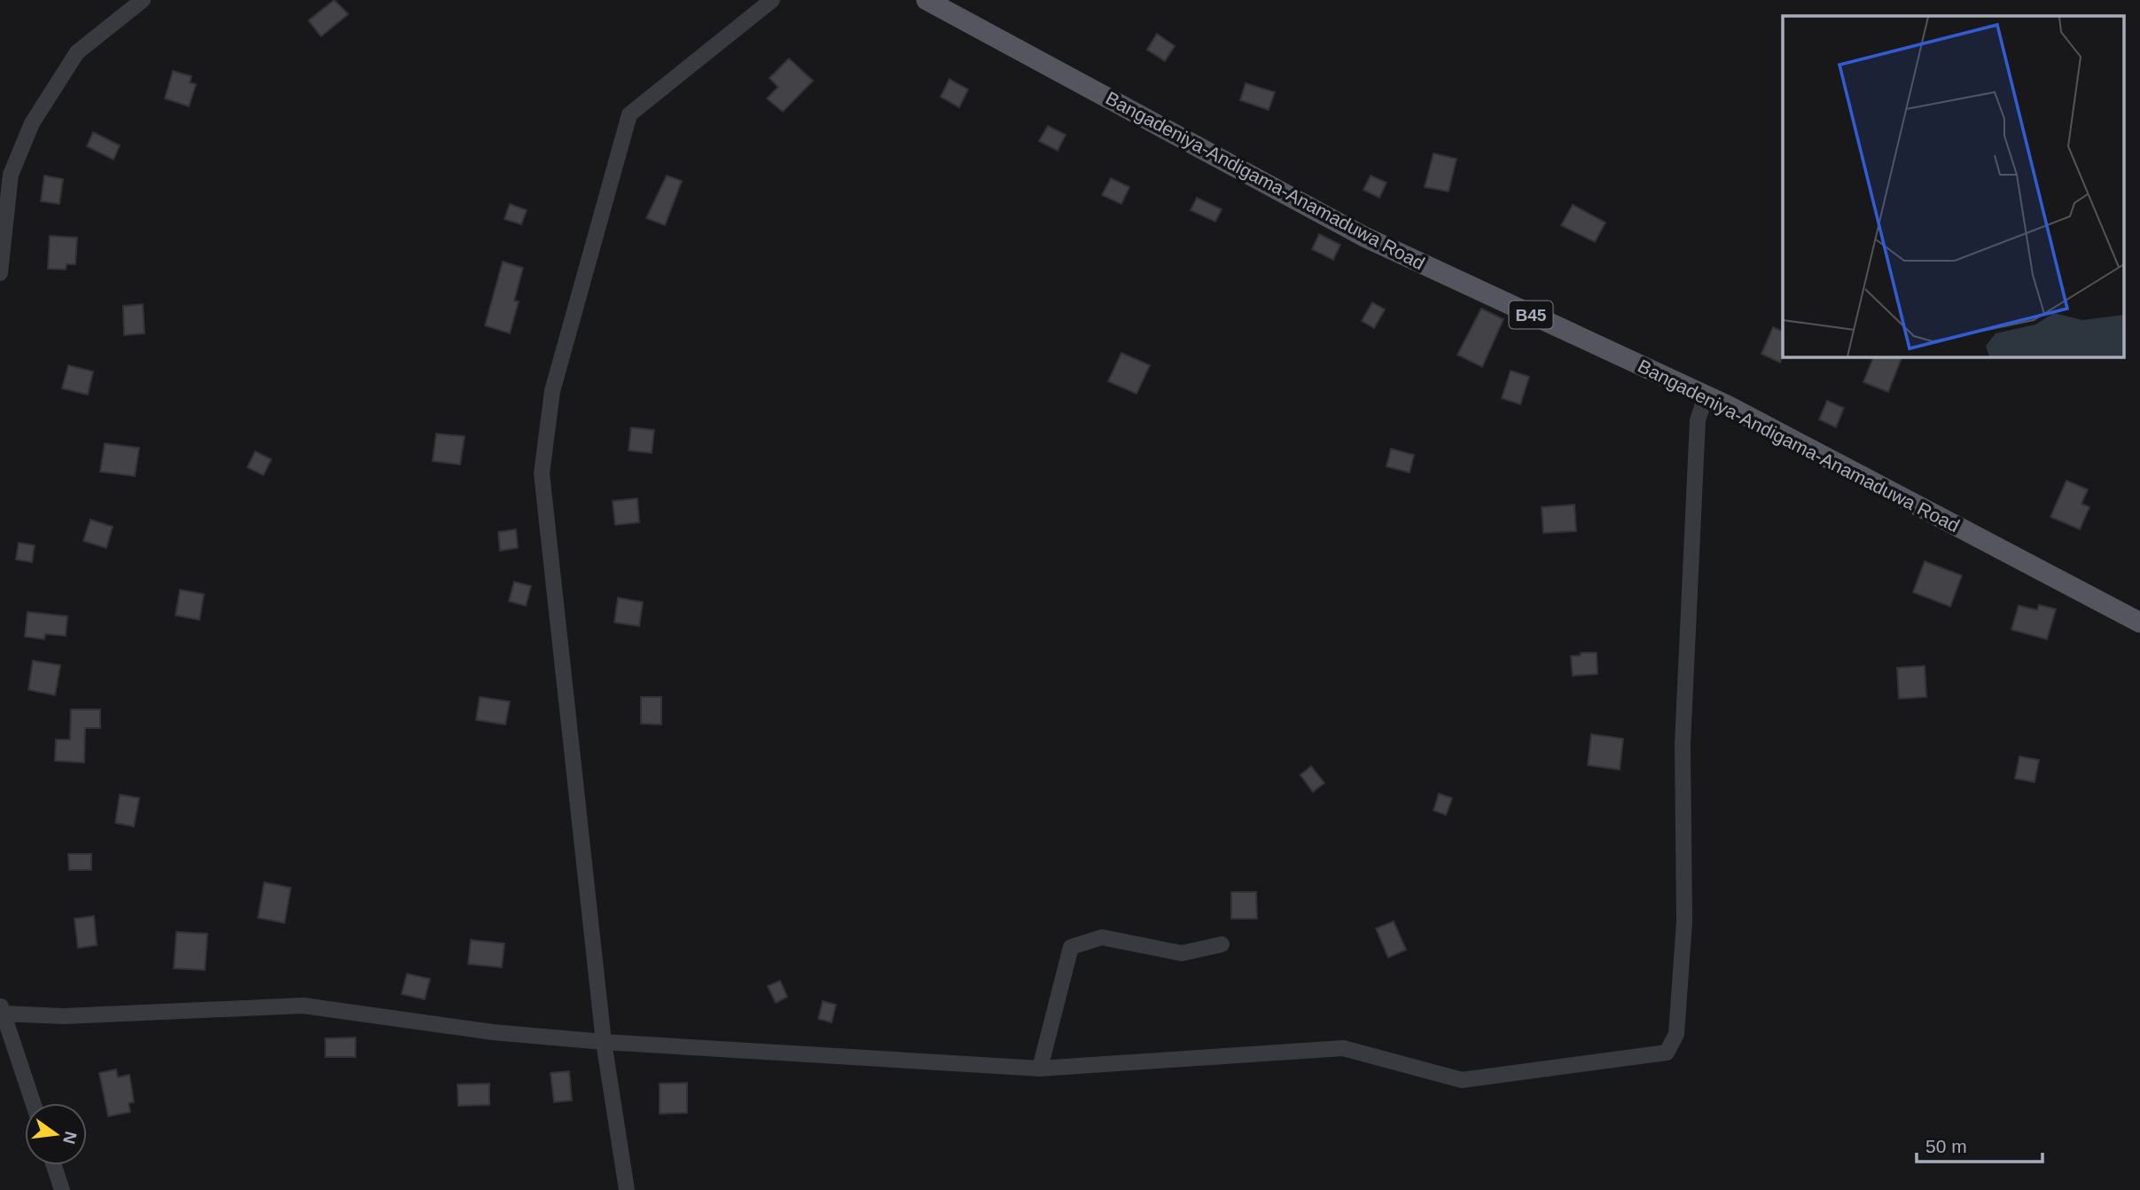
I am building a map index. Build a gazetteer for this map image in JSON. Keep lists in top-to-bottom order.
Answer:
{
  "streets": {
    "main road": ["Bangadeniya-Andigama-Anamaduwa Road", "B45"]
  },
  "scale_bar": "50 m",
  "north": "right"
}
